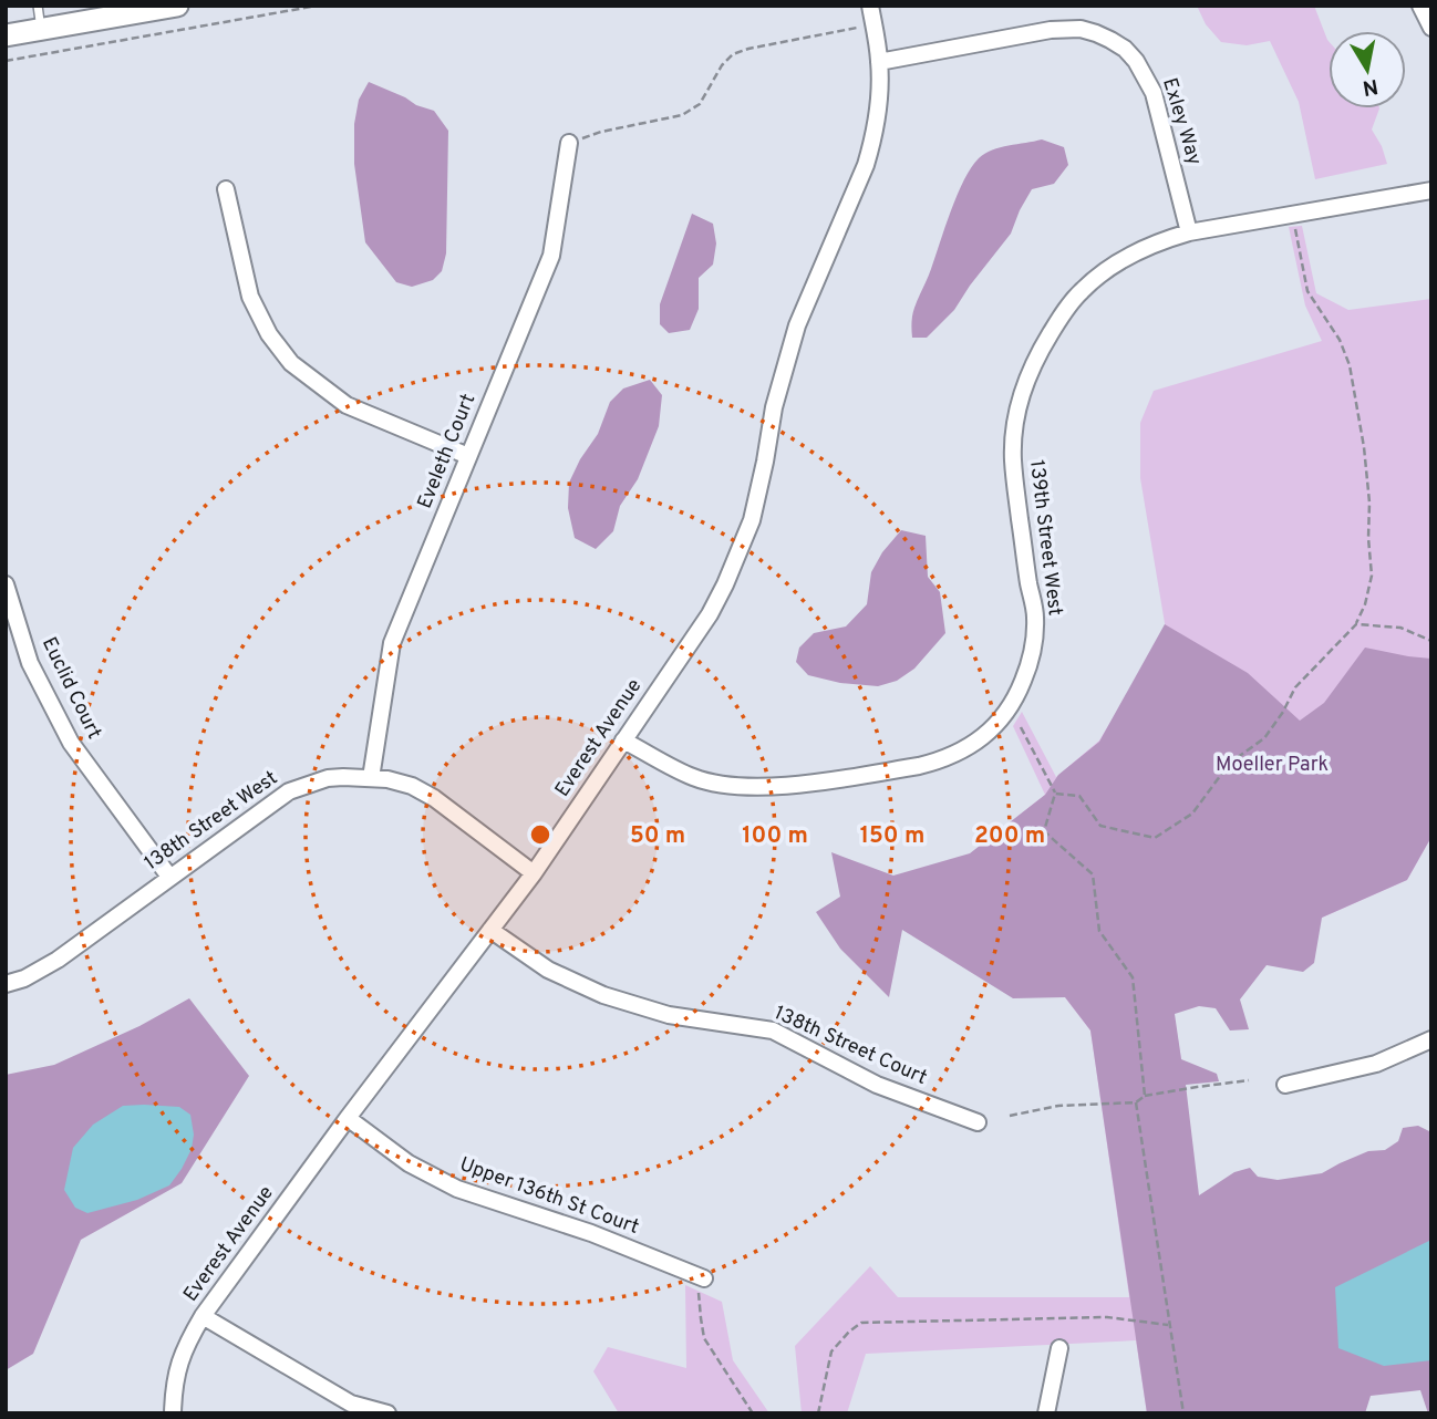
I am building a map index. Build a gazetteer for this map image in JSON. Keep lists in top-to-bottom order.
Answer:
{
  "streets": {
    "street": [
      "Exley Way",
      "Eveleth Court",
      "139th Street West",
      "Euclid Court",
      "Everest Avenue",
      "138th Street West",
      "138th Street Court",
      "Upper 136th St Court"
    ]
  },
  "crossings": [
    ["Exley Way", "139th Street West"],
    ["Exley Way", "Everest Avenue"],
    ["Eveleth Court", "138th Street West"],
    ["139th Street West", "Everest Avenue"],
    ["Euclid Court", "138th Street West"],
    ["Everest Avenue", "138th Street West"],
    ["Everest Avenue", "138th Street Court"],
    ["Everest Avenue", "Upper 136th St Court"]
  ],
  "parks": ["Moeller Park"],
  "north": "bottom",
  "rings": [
    "50 m",
    "100 m",
    "150 m",
    "200 m"
  ]
}
